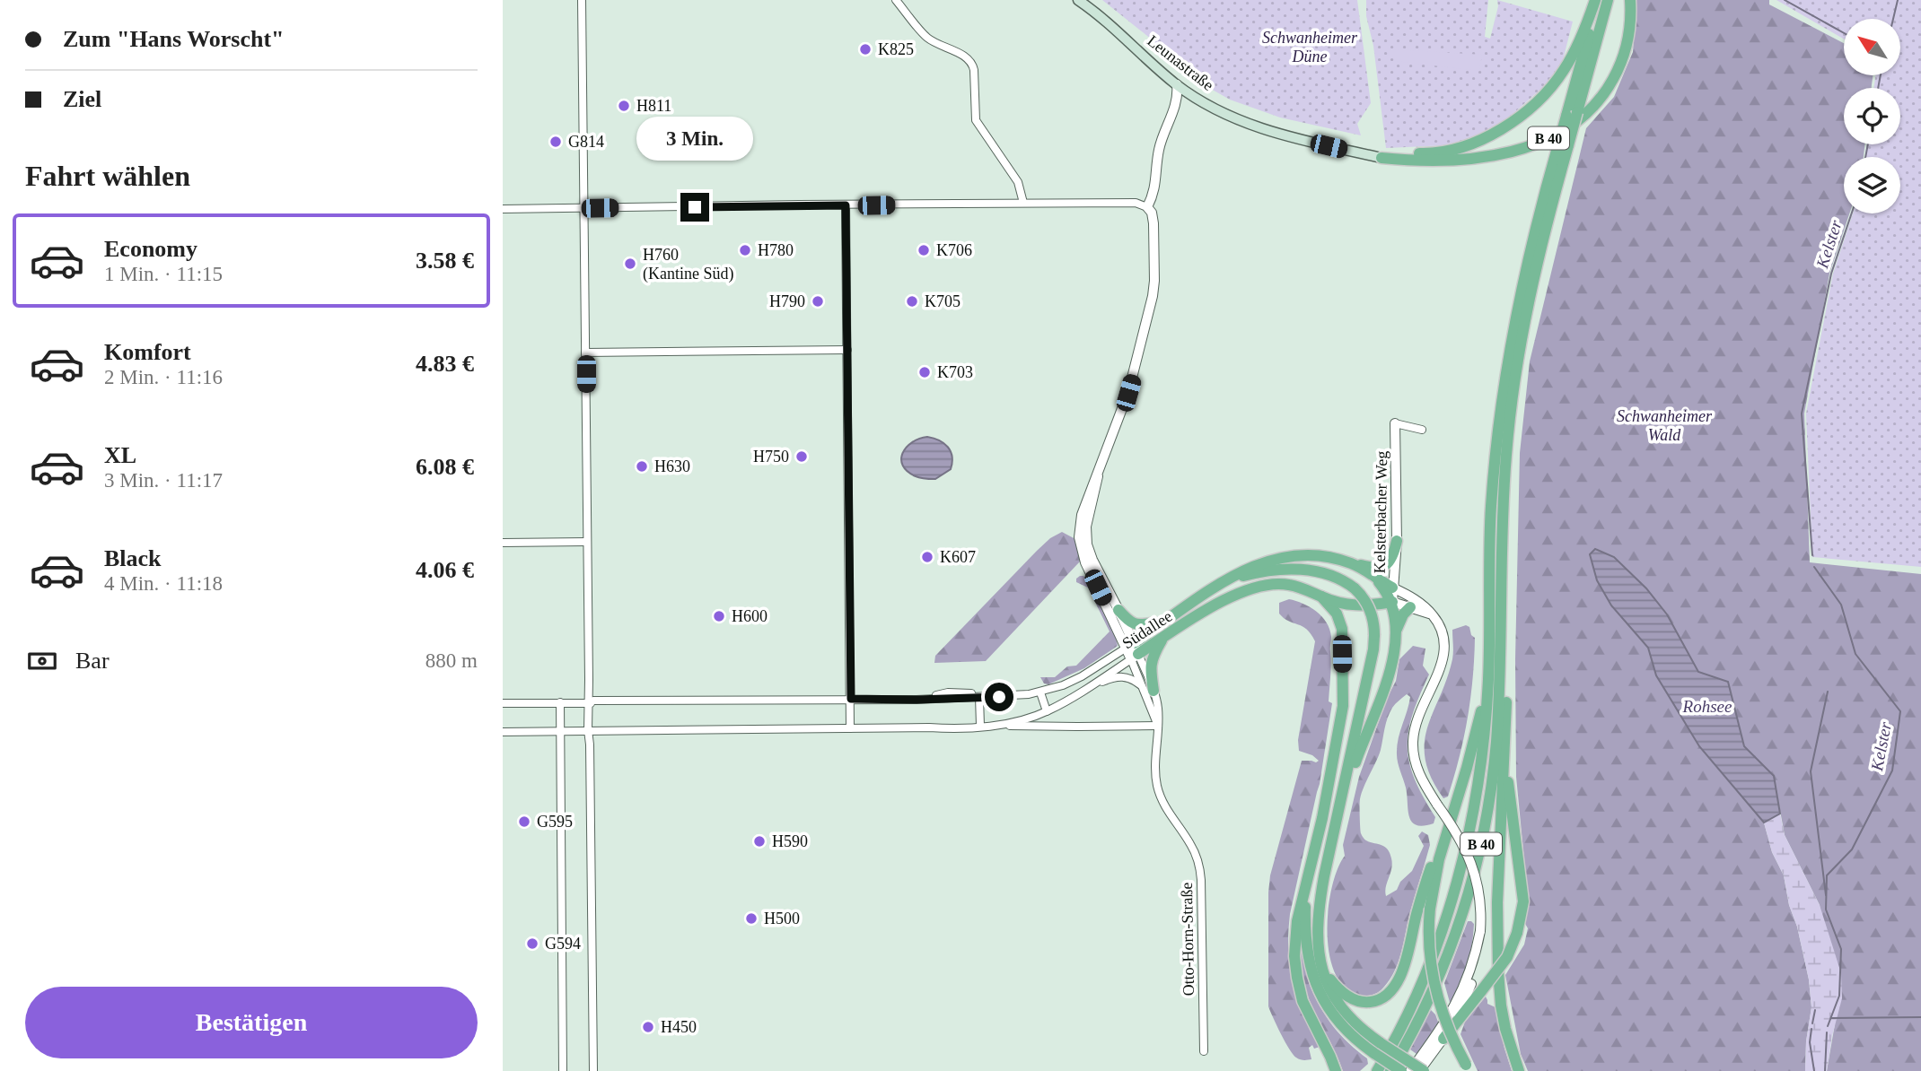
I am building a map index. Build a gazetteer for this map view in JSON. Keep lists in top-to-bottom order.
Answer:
{
  "streets": {
    "highway": ["B 40", "Südallee"],
    "main road": ["Leunastraße"],
    "street": ["Kelsterbacher Weg", "Otto-Horn-Straße"]
  },
  "crossings": [
    ["Leunastraße", "B 40"],
    ["Kelsterbacher Weg", "Südallee"],
    ["Südallee", "Otto-Horn-Straße"]
  ],
  "water": ["Kelster", "Rohsee"],
  "parks": ["Schwanheimer Düne", "Schwanheimer Wald"],
  "places": [
    "K825",
    "H811",
    "G814",
    "H780",
    "K706",
    "H760 (Kantine Süd)",
    "H790",
    "K705",
    "K703",
    "H750",
    "H630",
    "K607",
    "H600",
    "G595",
    "H590",
    "H500",
    "G594",
    "H450"
  ],
  "north": "top left",
  "page": {
    "banner": ["Zum \"Hans Worscht\"", "Ziel"],
    "bubble": "3 Min.",
    "heading": "Fahrt wählen",
    "list": [
      {
        "name": "Economy",
        "note": "1 Min. · 11:15",
        "value": "3.58 €"
      },
      {
        "name": "Komfort",
        "note": "2 Min. · 11:16",
        "value": "4.83 €"
      },
      {
        "name": "XL",
        "note": "3 Min. · 11:17",
        "value": "6.08 €"
      },
      {
        "name": "Black",
        "note": "4 Min. · 11:18",
        "value": "4.06 €"
      }
    ],
    "pay": ["Bar", "880 m"],
    "buttons": "Bestätigen"
  }
}
